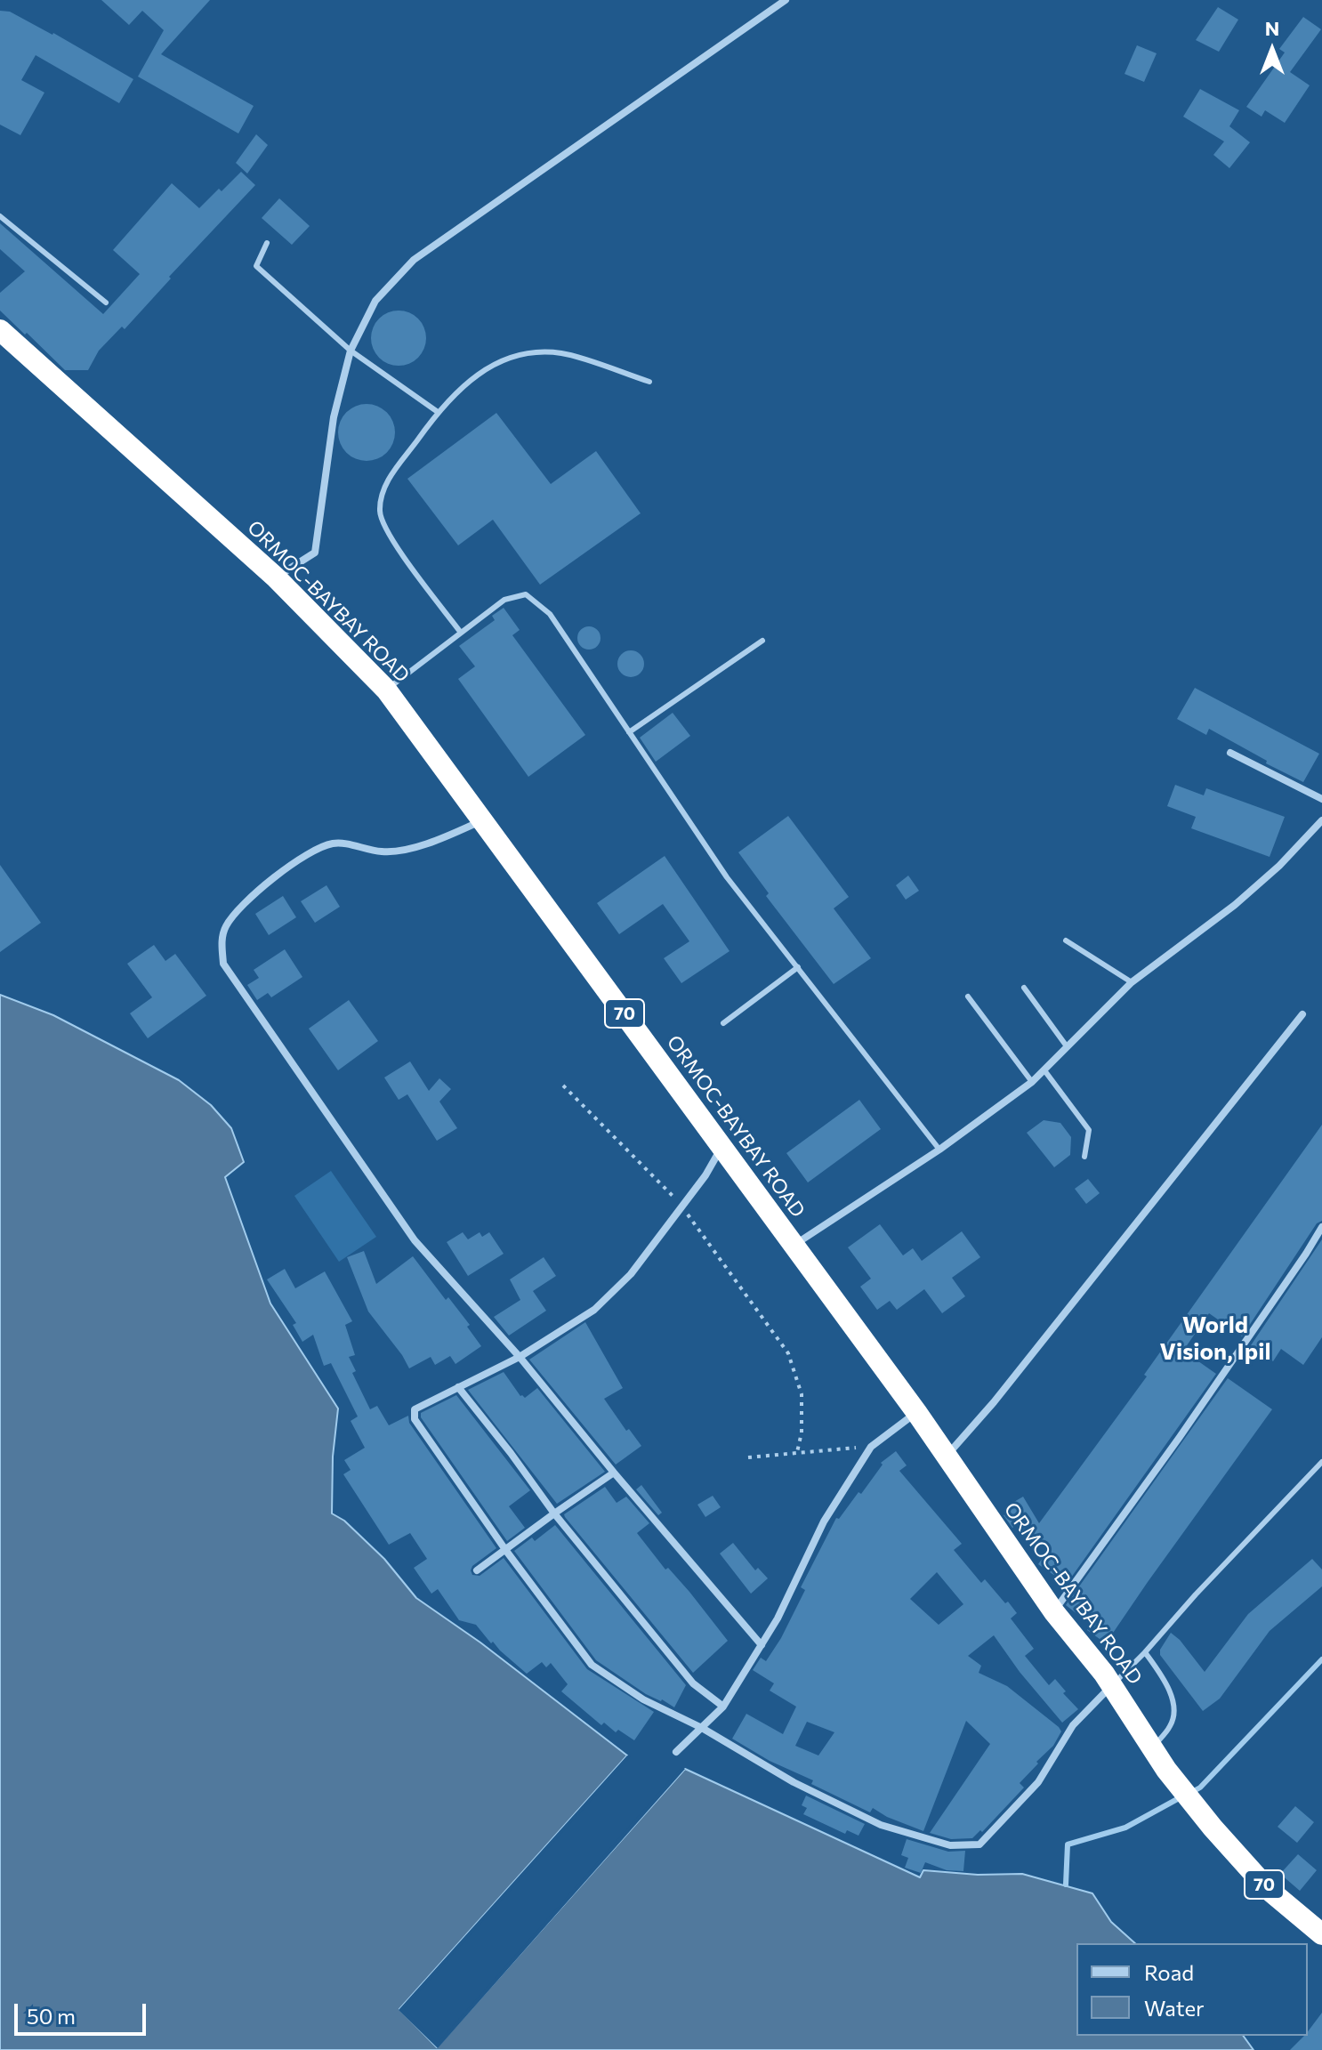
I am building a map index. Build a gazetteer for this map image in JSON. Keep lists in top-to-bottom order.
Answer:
{
  "streets": {
    "highway": ["ORMOC-BAYBAY ROAD", "70"]
  },
  "districts": ["World Vision, Ipil"],
  "legend": ["Road", "Water"],
  "scale_bar": "50 m",
  "north": "top"
}
